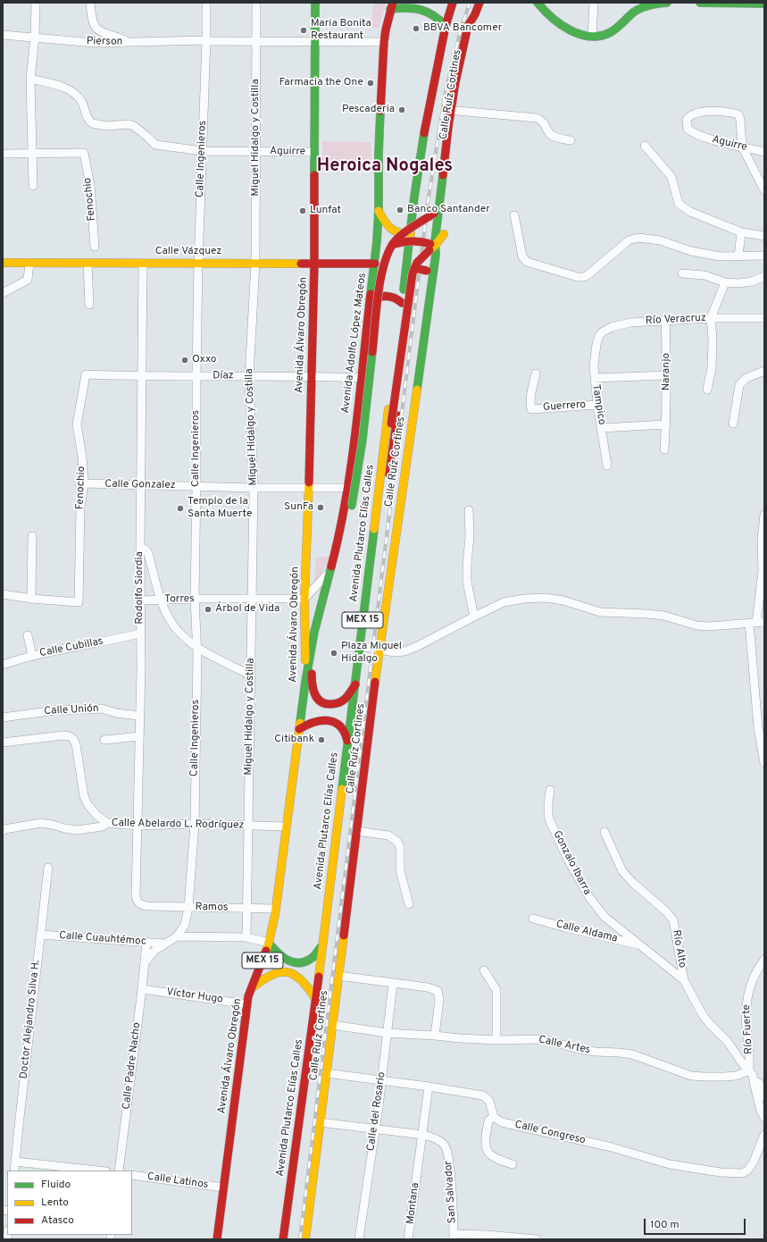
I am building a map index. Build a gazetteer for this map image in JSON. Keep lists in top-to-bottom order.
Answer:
{
  "streets": {
    "main road": [
      "Calle Ruíz Cortines",
      "Calle Vázquez",
      "Avenida Álvaro Obregón",
      "Avenida Adolfo López Mateos",
      "Avenida Plutarco Elías Calles",
      "MEX 15"
    ],
    "street": [
      "Pierson",
      "Miguel Hidalgo y Costilla",
      "Aguirre",
      "Calle Ingenieros",
      "Fenochio",
      "Río Veracruz",
      "Naranjo",
      "Díaz",
      "Tampico",
      "Guerrero",
      "Calle Gonzalez",
      "Rodolfo Siordia",
      "Torres",
      "Calle Cubillas",
      "Calle Unión",
      "Calle Abelardo L. Rodríguez",
      "Gonzalo Ibarra",
      "Ramos",
      "Calle Aldama",
      "Calle Cuauhtémoc",
      "Río Alto",
      "Víctor Hugo",
      "Doctor Alejandro Silva H.",
      "Río Fuerte",
      "Calle Artes",
      "Calle Padre Nacho",
      "Calle del Rosario",
      "Calle Congreso",
      "Calle Latinos",
      "San Salvador",
      "Montana"
    ]
  },
  "crossings": [
    ["Pierson", "Miguel Hidalgo y Costilla"],
    ["Pierson", "Calle Ingenieros"],
    ["Pierson", "Avenida Álvaro Obregón"],
    ["Pierson", "Avenida Adolfo López Mateos"],
    ["Calle Ruíz Cortines", "Calle Artes"],
    ["Miguel Hidalgo y Costilla", "Aguirre"],
    ["Miguel Hidalgo y Costilla", "Calle Vázquez"],
    ["Miguel Hidalgo y Costilla", "Díaz"],
    ["Miguel Hidalgo y Costilla", "Calle Gonzalez"],
    ["Miguel Hidalgo y Costilla", "Torres"],
    ["Miguel Hidalgo y Costilla", "Calle Abelardo L. Rodríguez"],
    ["Miguel Hidalgo y Costilla", "Ramos"],
    ["Aguirre", "Calle Ingenieros"],
    ["Aguirre", "Avenida Álvaro Obregón"],
    ["Calle Ingenieros", "Calle Vázquez"],
    ["Calle Ingenieros", "Díaz"],
    ["Calle Ingenieros", "Calle Gonzalez"],
    ["Calle Ingenieros", "Torres"],
    ["Calle Ingenieros", "Calle Abelardo L. Rodríguez"],
    ["Calle Ingenieros", "Ramos"],
    ["Fenochio", "Díaz"],
    ["Fenochio", "Calle Gonzalez"],
    ["Calle Vázquez", "Avenida Álvaro Obregón"],
    ["Calle Vázquez", "Avenida Adolfo López Mateos"],
    ["Calle Vázquez", "Rodolfo Siordia"],
    ["Río Veracruz", "Naranjo"],
    ["Río Veracruz", "Tampico"],
    ["Avenida Álvaro Obregón", "Avenida Adolfo López Mateos"],
    ["Avenida Álvaro Obregón", "Díaz"],
    ["Avenida Álvaro Obregón", "Calle Gonzalez"],
    ["Avenida Álvaro Obregón", "Torres"],
    ["Avenida Álvaro Obregón", "Calle Abelardo L. Rodríguez"],
    ["Avenida Álvaro Obregón", "Ramos"],
    ["Avenida Álvaro Obregón", "Víctor Hugo"],
    ["Avenida Álvaro Obregón", "Calle Latinos"],
    ["Avenida Adolfo López Mateos", "Díaz"],
    ["Avenida Adolfo López Mateos", "Calle Gonzalez"],
    ["Díaz", "Rodolfo Siordia"],
    ["Tampico", "Guerrero"],
    ["Calle Gonzalez", "Rodolfo Siordia"],
    ["Rodolfo Siordia", "Torres"],
    ["Rodolfo Siordia", "Calle Cubillas"],
    ["Rodolfo Siordia", "Calle Unión"],
    ["Rodolfo Siordia", "Calle Abelardo L. Rodríguez"],
    ["Rodolfo Siordia", "Ramos"],
    ["Gonzalo Ibarra", "Calle Aldama"],
    ["Gonzalo Ibarra", "Río Alto"],
    ["Calle Cuauhtémoc", "Doctor Alejandro Silva H."],
    ["Río Alto", "Río Fuerte"],
    ["Río Alto", "Calle Artes"],
    ["Víctor Hugo", "Calle Padre Nacho"],
    ["Río Fuerte", "Calle Artes"],
    ["Calle Artes", "Calle del Rosario"],
    ["San Salvador", "Montana"]
  ],
  "districts": ["Heroica Nogales"],
  "places": [
    "BBVA Bancomer",
    "Maria Bonita Restaurant",
    "Farmacia the One",
    "Pescaderia",
    "Banco Santander",
    "Lunfat",
    "Oxxo",
    "SunFa",
    "Templo de la Santa Muerte",
    "Árbol de Vida",
    "Plaza Miguel Hidalgo",
    "Citibank"
  ],
  "legend": ["Fluido", "Lento", "Atasco"],
  "scale_bar": "100 m"
}
